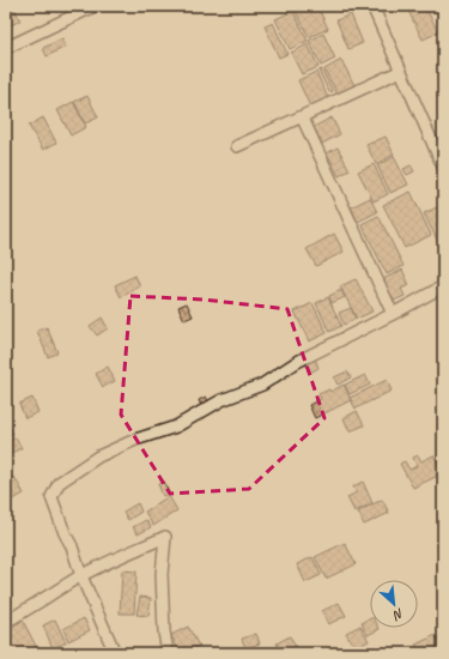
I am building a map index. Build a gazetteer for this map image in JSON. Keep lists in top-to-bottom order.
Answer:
{
  "north": "bottom right"
}
